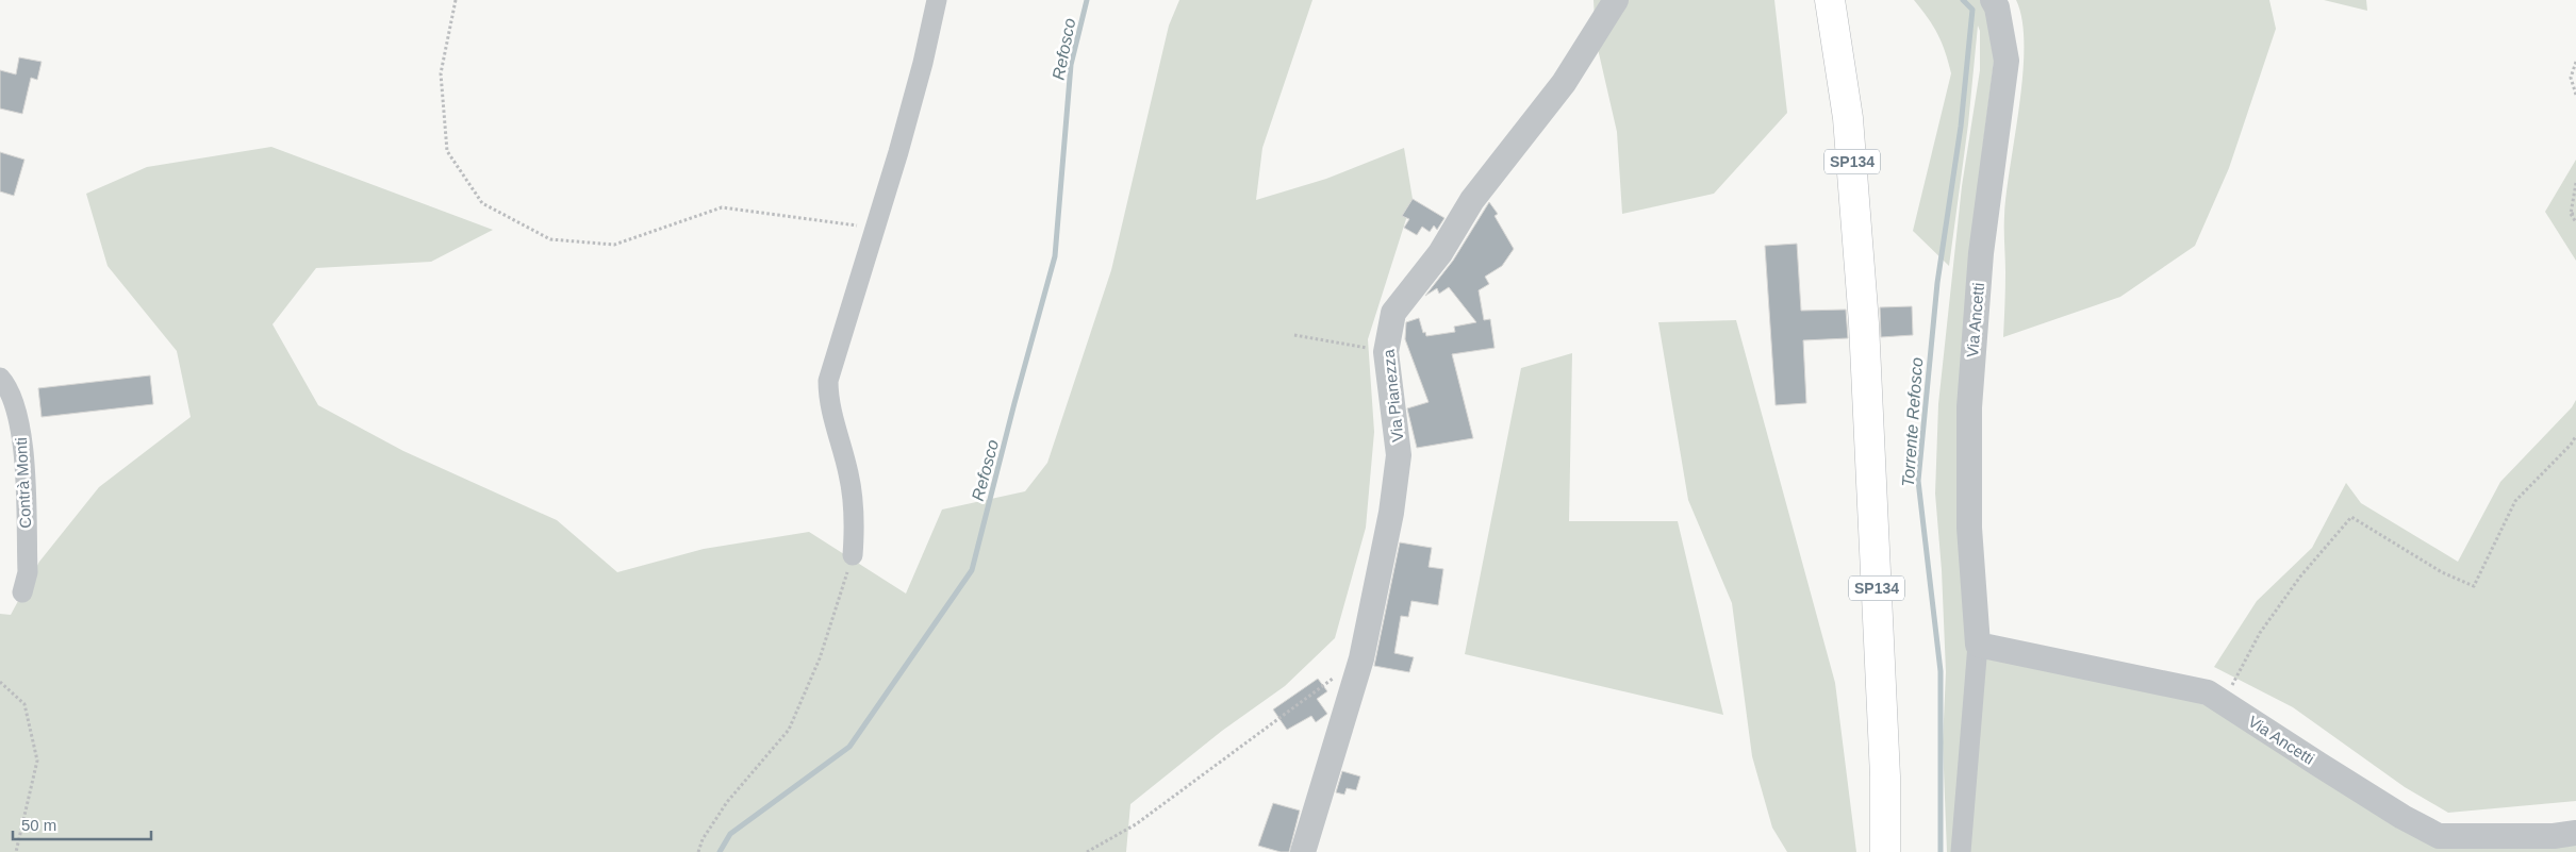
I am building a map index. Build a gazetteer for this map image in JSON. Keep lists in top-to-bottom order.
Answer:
{
  "streets": {
    "highway": ["SP134"],
    "street": ["Via Ancetti", "Via Pianezza", "Contrà Monti"]
  },
  "water": ["Refosco", "Torrente Refosco"],
  "scale_bar": "50 m"
}
